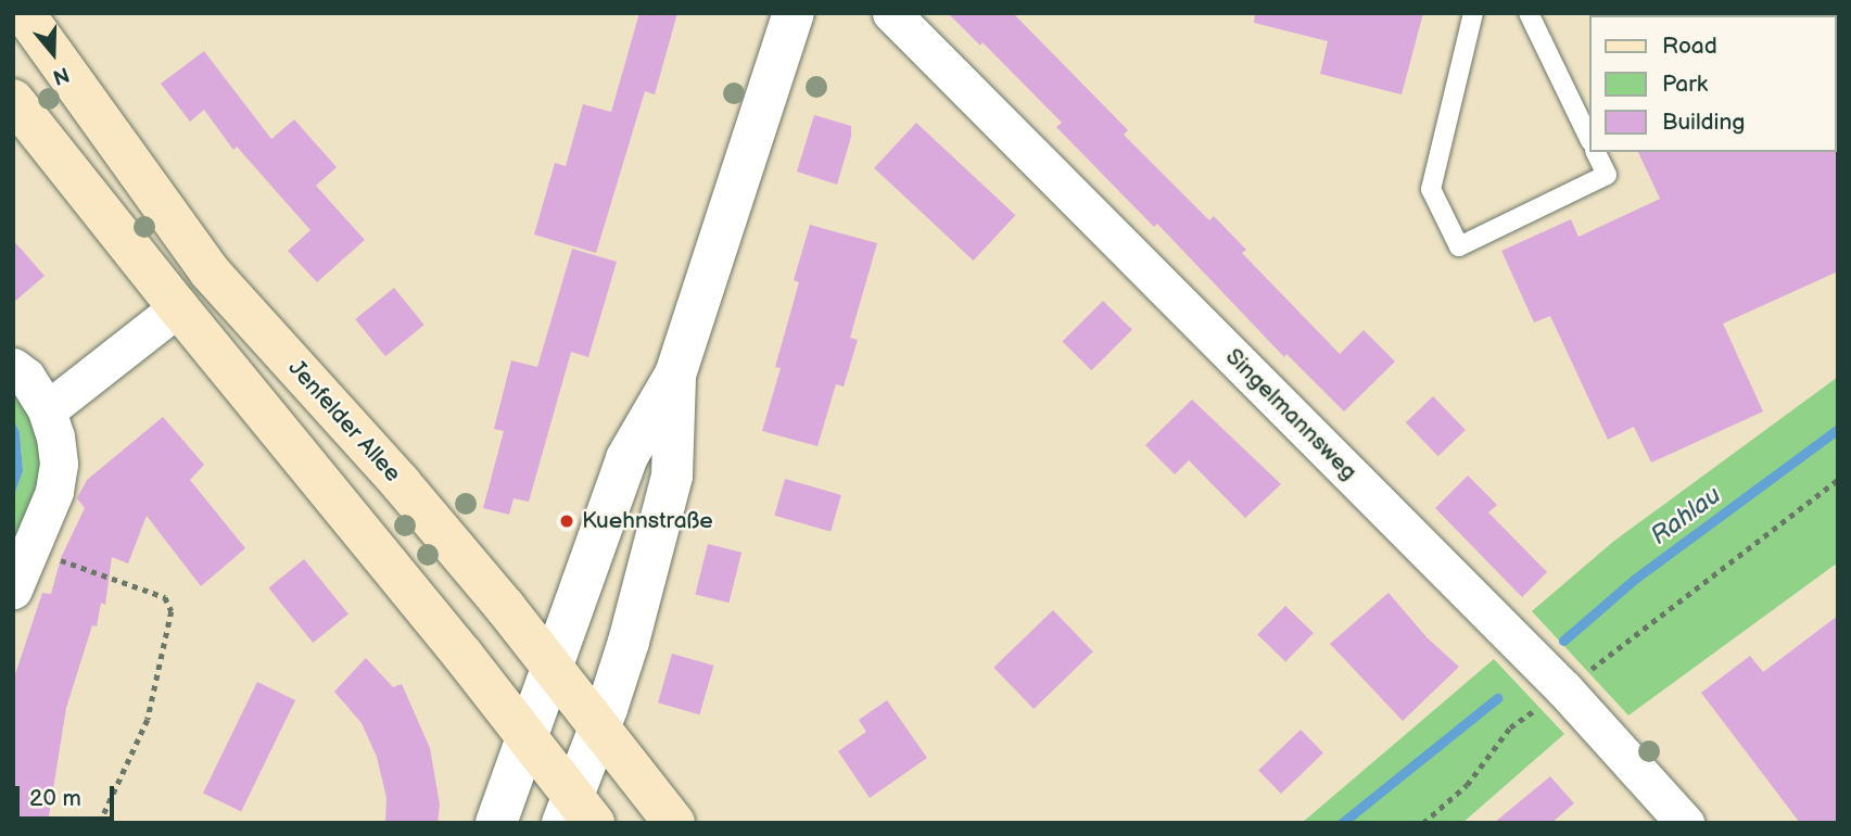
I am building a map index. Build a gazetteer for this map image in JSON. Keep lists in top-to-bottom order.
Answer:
{
  "streets": {
    "main road": ["Jenfelder Allee"],
    "street": ["Singelmannsweg"]
  },
  "water": ["Rahlau"],
  "places": ["Kuehnstraße"],
  "legend": ["Road", "Park", "Building"],
  "scale_bar": "20 m",
  "north": "bottom"
}
